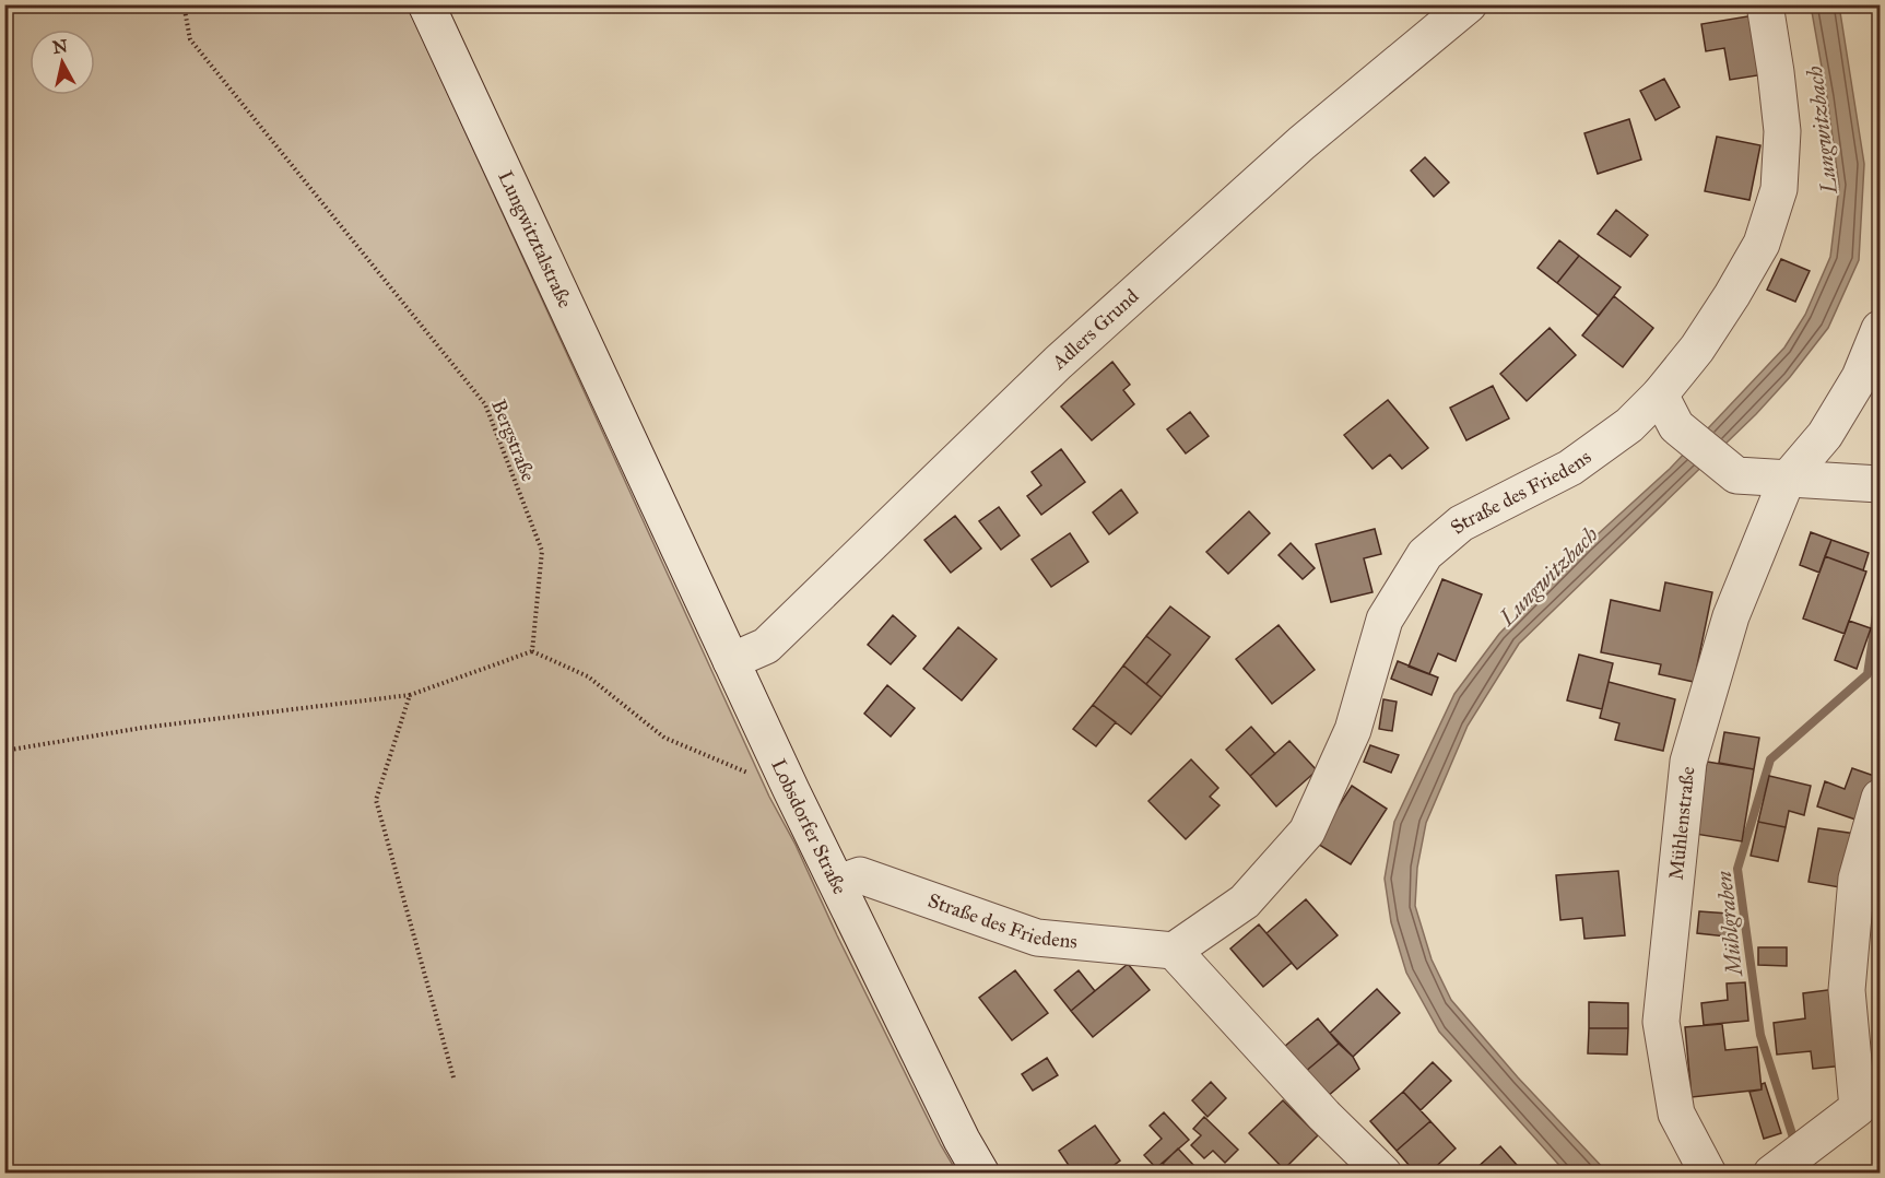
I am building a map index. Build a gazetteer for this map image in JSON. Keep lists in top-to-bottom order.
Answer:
{
  "streets": {
    "street": [
      "Lungwitztalstraße",
      "Adlers Grund",
      "Straße des Friedens",
      "Mühlenstraße",
      "Lobsdorfer Straße"
    ],
    "path": ["Bergstraße"]
  },
  "crossings": [
    ["Lungwitztalstraße", "Lobsdorfer Straße"],
    ["Adlers Grund", "Lobsdorfer Straße"],
    ["Straße des Friedens", "Lobsdorfer Straße"]
  ],
  "water": ["Lungwitzbach", "Mühlgraben"],
  "north": "top"
}
